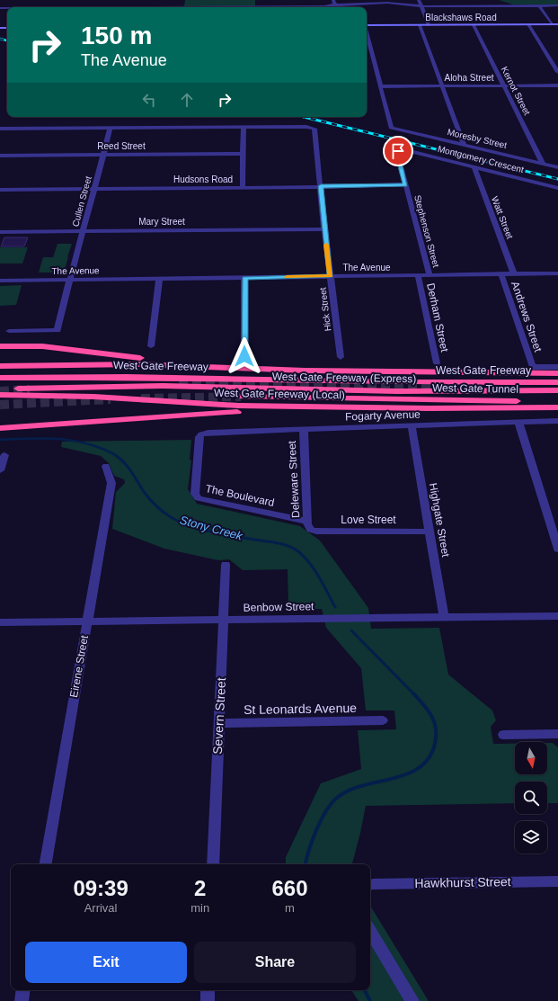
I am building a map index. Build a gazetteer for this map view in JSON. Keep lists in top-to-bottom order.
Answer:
{
  "streets": {
    "highway": [
      "West Gate Freeway",
      "West Gate Freeway (Express)",
      "West Gate Tunnel",
      "West Gate Freeway (Local)"
    ],
    "main road": ["Blackshaws Road"],
    "street": [
      "Aloha Street",
      "Kernot Street",
      "Moresby Street",
      "Reed Street",
      "Montgomery Crescent",
      "Hudsons Road",
      "Cullen Street",
      "Watt Street",
      "Mary Street",
      "Stephenson Street",
      "The Avenue",
      "Hick Street",
      "Andrews Street",
      "Derham Street",
      "Fogarty Avenue",
      "Deleware Street",
      "The Boulevard",
      "Love Street",
      "Highgate Street",
      "Benbow Street",
      "Eirene Street",
      "St Leonards Avenue",
      "Severn Street",
      "Hawkhurst Street"
    ]
  },
  "crossings": [
    ["Blackshaws Road", "Kernot Street"],
    ["Aloha Street", "Kernot Street"],
    ["Aloha Street", "Moresby Street"],
    ["Kernot Street", "Moresby Street"],
    ["Reed Street", "Cullen Street"],
    ["Montgomery Crescent", "Watt Street"],
    ["Montgomery Crescent", "Stephenson Street"],
    ["Hudsons Road", "Cullen Street"],
    ["Hudsons Road", "Stephenson Street"],
    ["Hudsons Road", "Hick Street"],
    ["Cullen Street", "Mary Street"],
    ["Cullen Street", "The Avenue"],
    ["Watt Street", "The Avenue"],
    ["Mary Street", "Hick Street"],
    ["Stephenson Street", "The Avenue"],
    ["The Avenue", "Hick Street"],
    ["The Avenue", "Andrews Street"],
    ["The Avenue", "Derham Street"],
    ["Fogarty Avenue", "Deleware Street"],
    ["Fogarty Avenue", "The Boulevard"],
    ["Fogarty Avenue", "Highgate Street"],
    ["Deleware Street", "The Boulevard"],
    ["Deleware Street", "Love Street"],
    ["The Boulevard", "Love Street"],
    ["Love Street", "Highgate Street"],
    ["Highgate Street", "Benbow Street"],
    ["Benbow Street", "Eirene Street"],
    ["Benbow Street", "Severn Street"],
    ["St Leonards Avenue", "Severn Street"]
  ],
  "water": ["Stony Creek"],
  "north": "bottom",
  "page": {
    "turn": ["150 m", "The Avenue"],
    "eta": [
      "09:39",
      "Arrival",
      "2",
      "min",
      "660",
      "m"
    ],
    "buttons": ["Exit", "Share"]
  }
}
